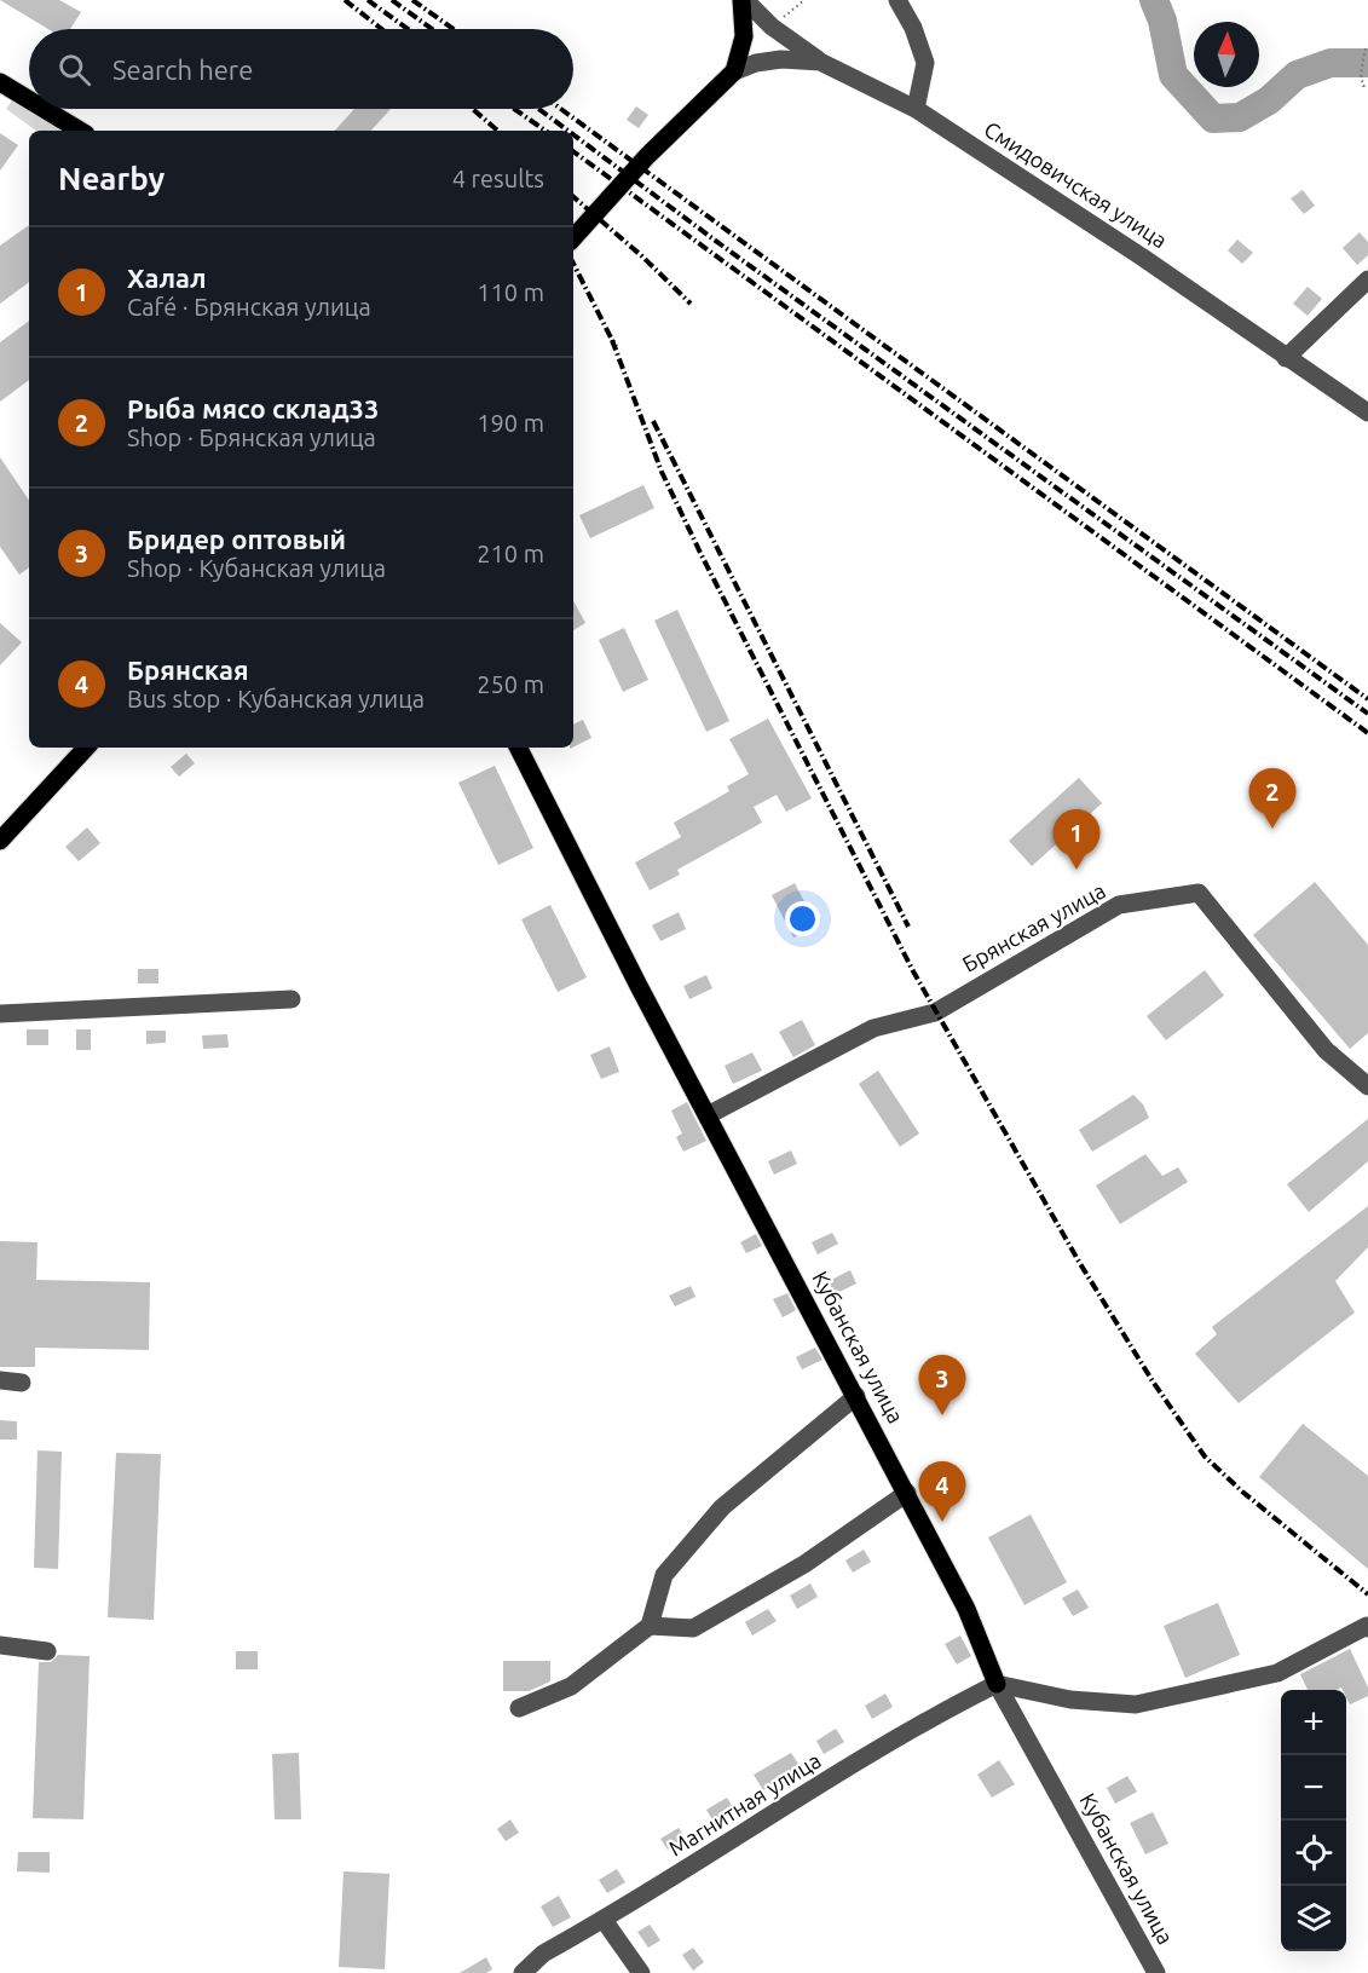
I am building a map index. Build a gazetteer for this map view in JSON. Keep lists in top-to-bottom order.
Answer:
{
  "streets": {
    "main road": ["Кубанская улица"],
    "street": ["Смидовичская улица", "Брянская улица", "Магнитная улица"]
  },
  "crossings": [
    ["Брянская улица", "Кубанская улица"],
    ["Кубанская улица", "Магнитная улица"]
  ],
  "north": "top",
  "page": {
    "search": "Search here",
    "heading": ["Nearby", "4 results"],
    "list": [
      {
        "mark": "1",
        "name": "Халал",
        "note": "Café · Брянская улица",
        "value": "110 m"
      },
      {
        "mark": "2",
        "name": "Рыба мясо склад33",
        "note": "Shop · Брянская улица",
        "value": "190 m"
      },
      {
        "mark": "3",
        "name": "Бридер оптовый",
        "note": "Shop · Кубанская улица",
        "value": "210 m"
      },
      {
        "mark": "4",
        "name": "Брянская",
        "note": "Bus stop · Кубанская улица",
        "value": "250 m"
      }
    ],
    "pins": [
      "2",
      "1",
      "3",
      "4"
    ],
    "map_buttons": ["+", "−"]
  }
}
